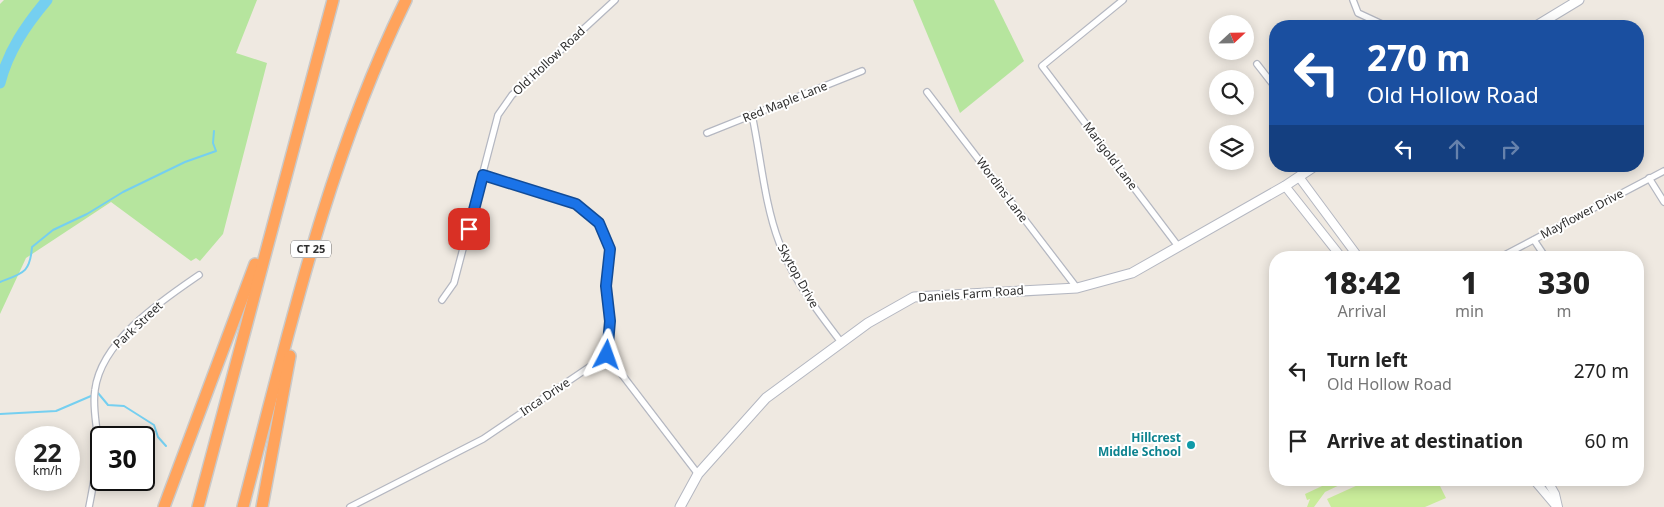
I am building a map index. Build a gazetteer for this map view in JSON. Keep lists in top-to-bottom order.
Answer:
{
  "streets": {
    "highway": ["CT 25"],
    "main road": ["Daniels Farm Road"],
    "street": [
      "Old Hollow Road",
      "Red Maple Lane",
      "Marigold Lane",
      "Wordins Lane",
      "Mayflower Drive",
      "Skytop Drive",
      "Park Street",
      "Inca Drive"
    ]
  },
  "crossings": [
    ["Red Maple Lane", "Skytop Drive"],
    ["Marigold Lane", "Daniels Farm Road"],
    ["Wordins Lane", "Daniels Farm Road"],
    ["Skytop Drive", "Daniels Farm Road"]
  ],
  "places": ["Hillcrest Middle School"],
  "north": "right",
  "page": {
    "turn": ["270 m", "Old Hollow Road"],
    "eta": [
      "18:42",
      "Arrival",
      "1",
      "min",
      "330",
      "m"
    ],
    "list": [
      {
        "name": "Turn left",
        "note": "Old Hollow Road",
        "value": "270 m"
      },
      {
        "name": "Arrive at destination",
        "value": "60 m"
      }
    ],
    "speed": "22 km/h",
    "limit": "30"
  }
}
